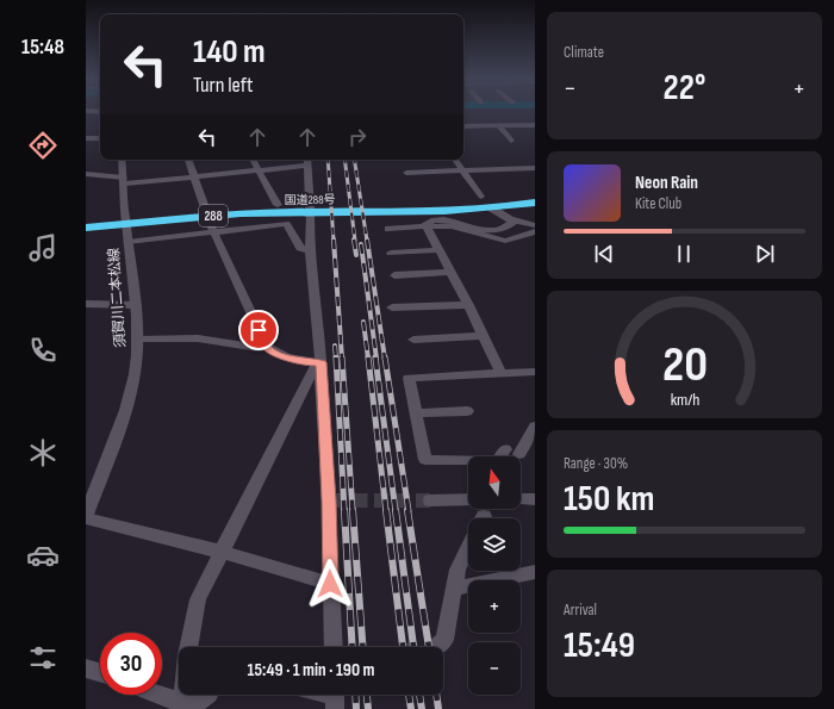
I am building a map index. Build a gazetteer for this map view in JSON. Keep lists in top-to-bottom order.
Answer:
{
  "streets": {
    "highway": ["国道288号", "288"],
    "street": ["須賀川二本松線"]
  },
  "crossings": [
    ["国道288号", "須賀川二本松線"]
  ],
  "north": "top",
  "page": {
    "tabs": "15:48",
    "tile": [
      "Climate",
      ["Range · 30%", "150 km"],
      ["Arrival", "15:49"]
    ],
    "turn": ["140 m", "Turn left"],
    "heat": ["−", "22°", "+"],
    "song": ["Neon Rain", "Kite Club"],
    "map_buttons": ["+", "−"],
    "limit": "30",
    "trip": "15:49 · 1 min · 190 m",
    "gauge": ["20", "km/h"]
  }
}
